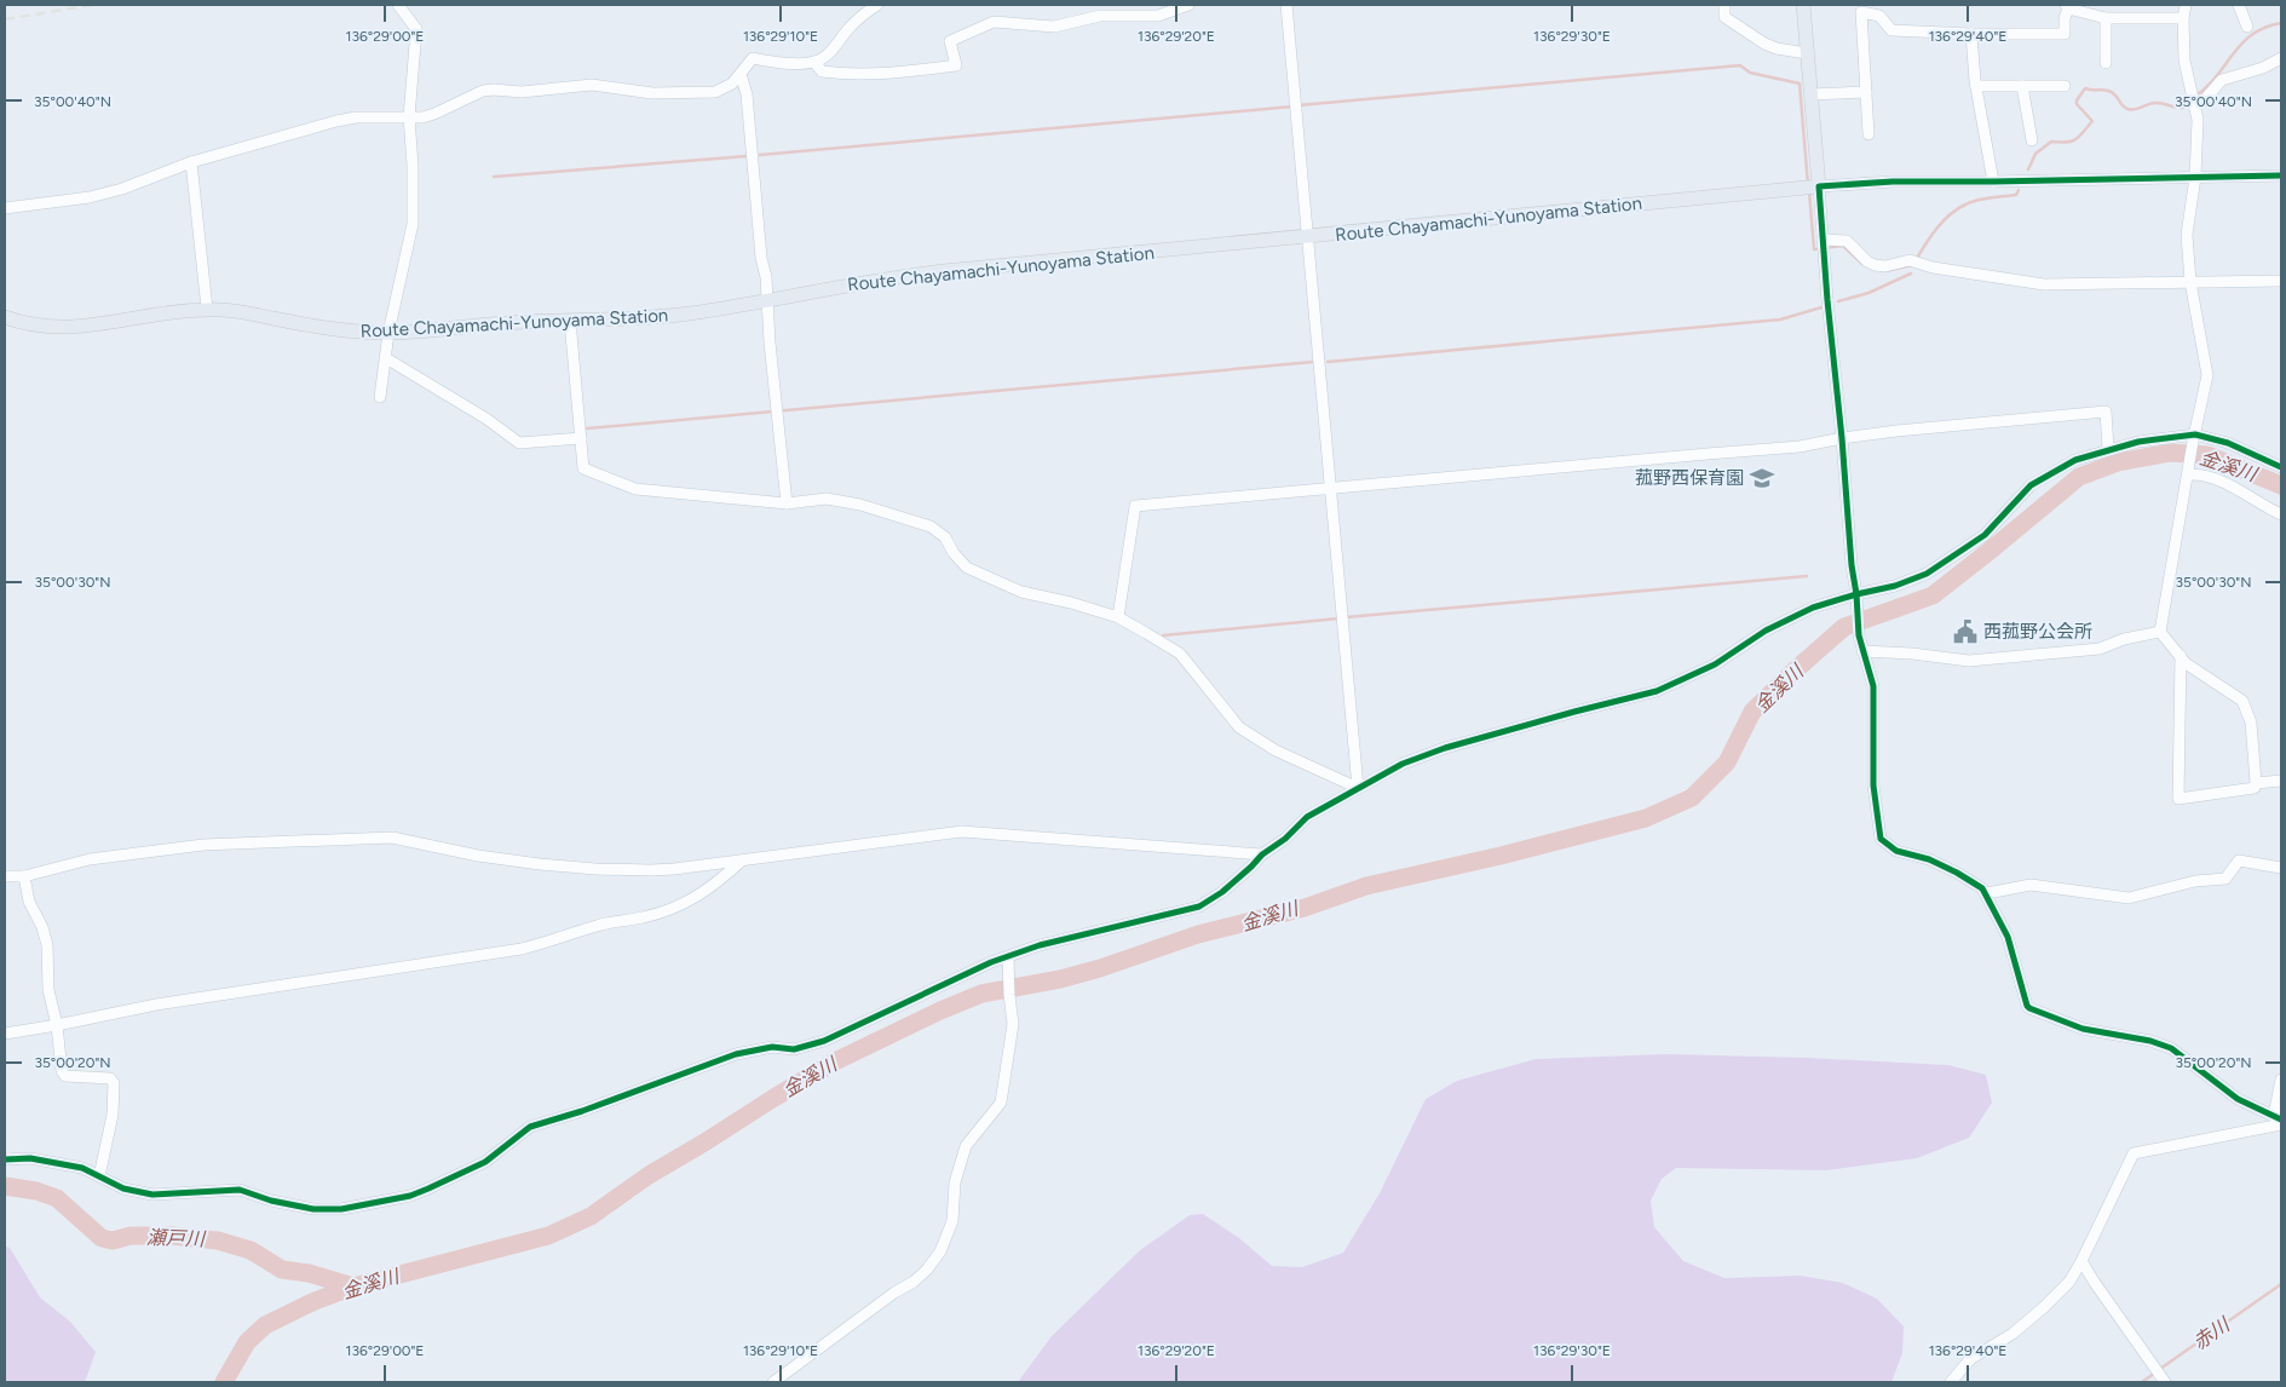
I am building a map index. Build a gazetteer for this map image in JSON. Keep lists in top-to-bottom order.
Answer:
{
  "streets": {
    "main road": ["Route Chayamachi-Yunoyama Station"]
  },
  "water": ["金溪川", "瀬戸川", "赤川"],
  "places": {
    "school or university": ["菰野西保育園"],
    "public building": ["西菰野公会所"]
  },
  "coordinates": [
    "136°29'00\"E",
    "136°29'10\"E",
    "136°29'20\"E",
    "136°29'30\"E",
    "136°29'40\"E",
    "35°00'40\"N",
    "35°00'30\"N",
    "35°00'20\"N"
  ]
}
